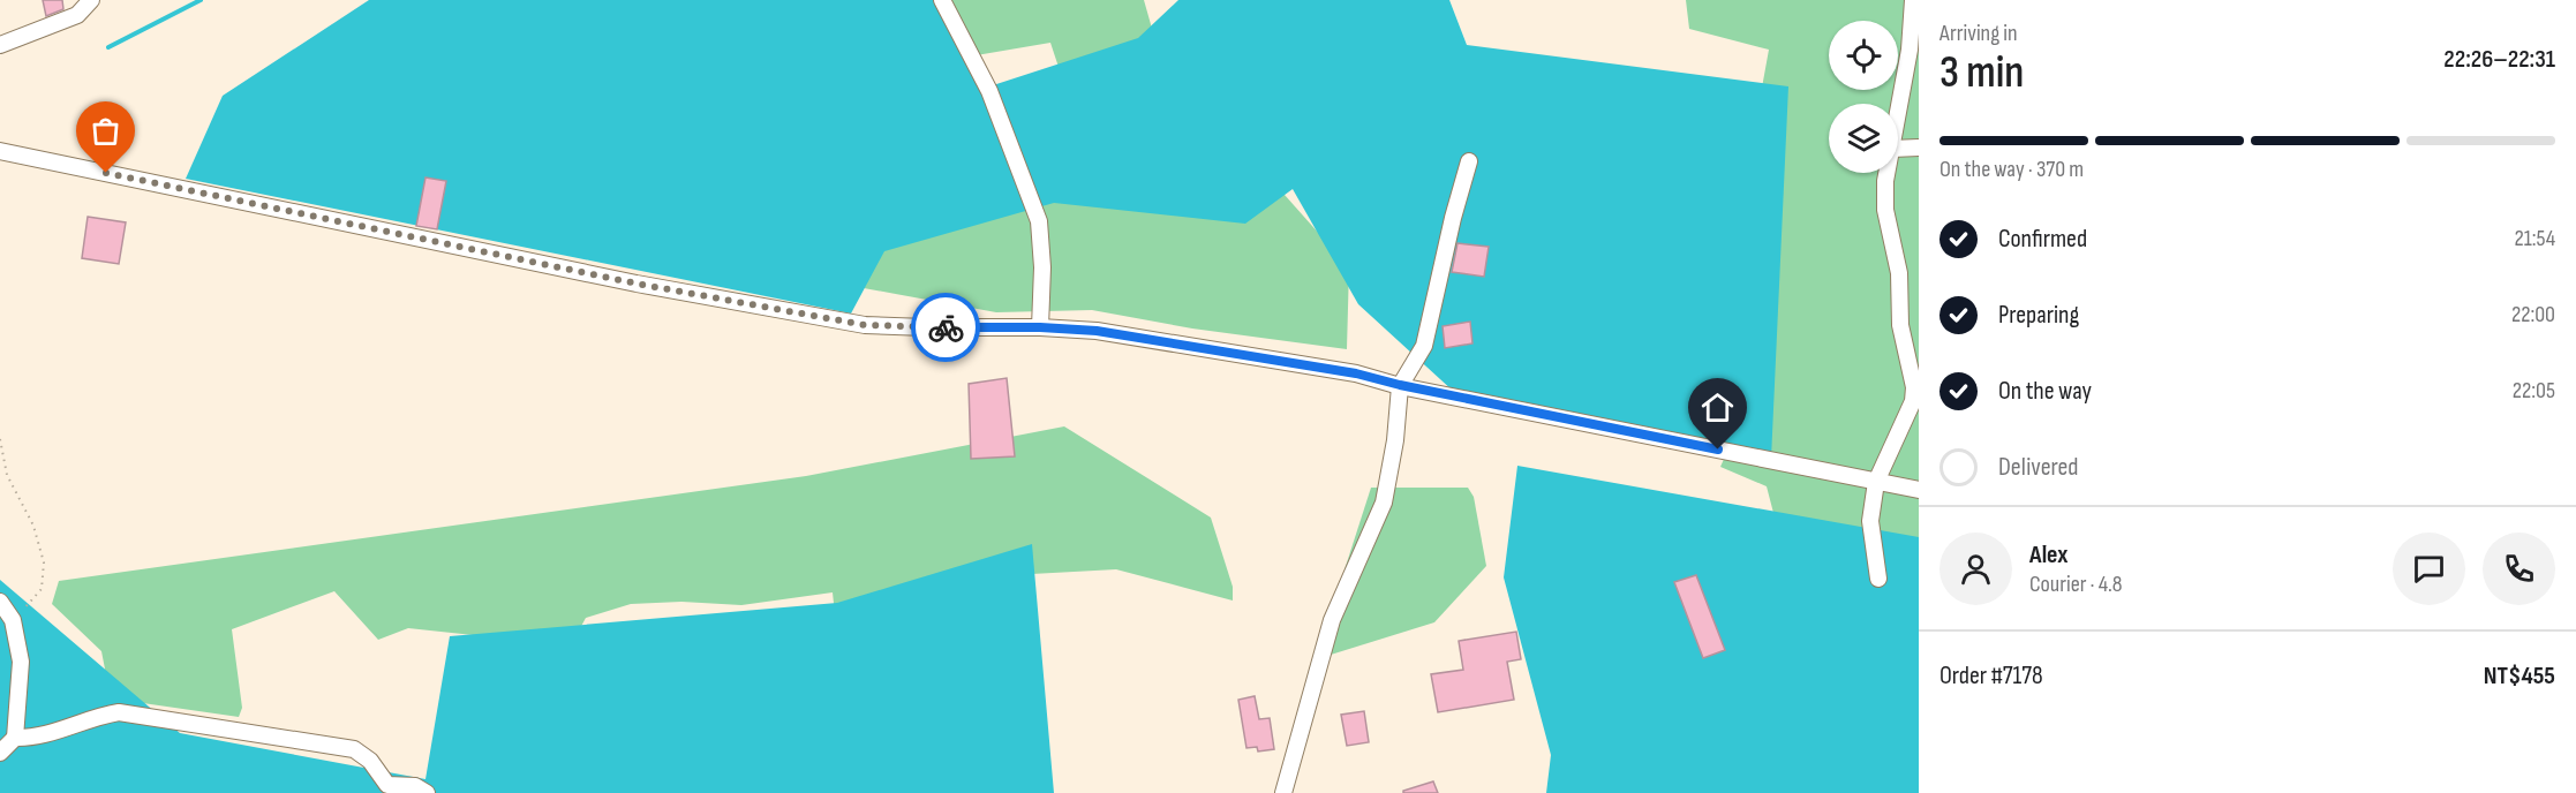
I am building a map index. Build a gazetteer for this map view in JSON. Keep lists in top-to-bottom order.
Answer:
{
  "page": {
    "heading": ["3 min", "Arriving in", "22:26–22:31"],
    "panel": [
      "Alex",
      "Courier · 4.8",
      "Order #7178",
      "NT$455"
    ],
    "bar": "On the way · 370 m",
    "list": [
      ["Confirmed", "21:54"],
      ["Preparing", "22:00"],
      ["On the way", "22:05"],
      "Delivered"
    ]
  }
}
